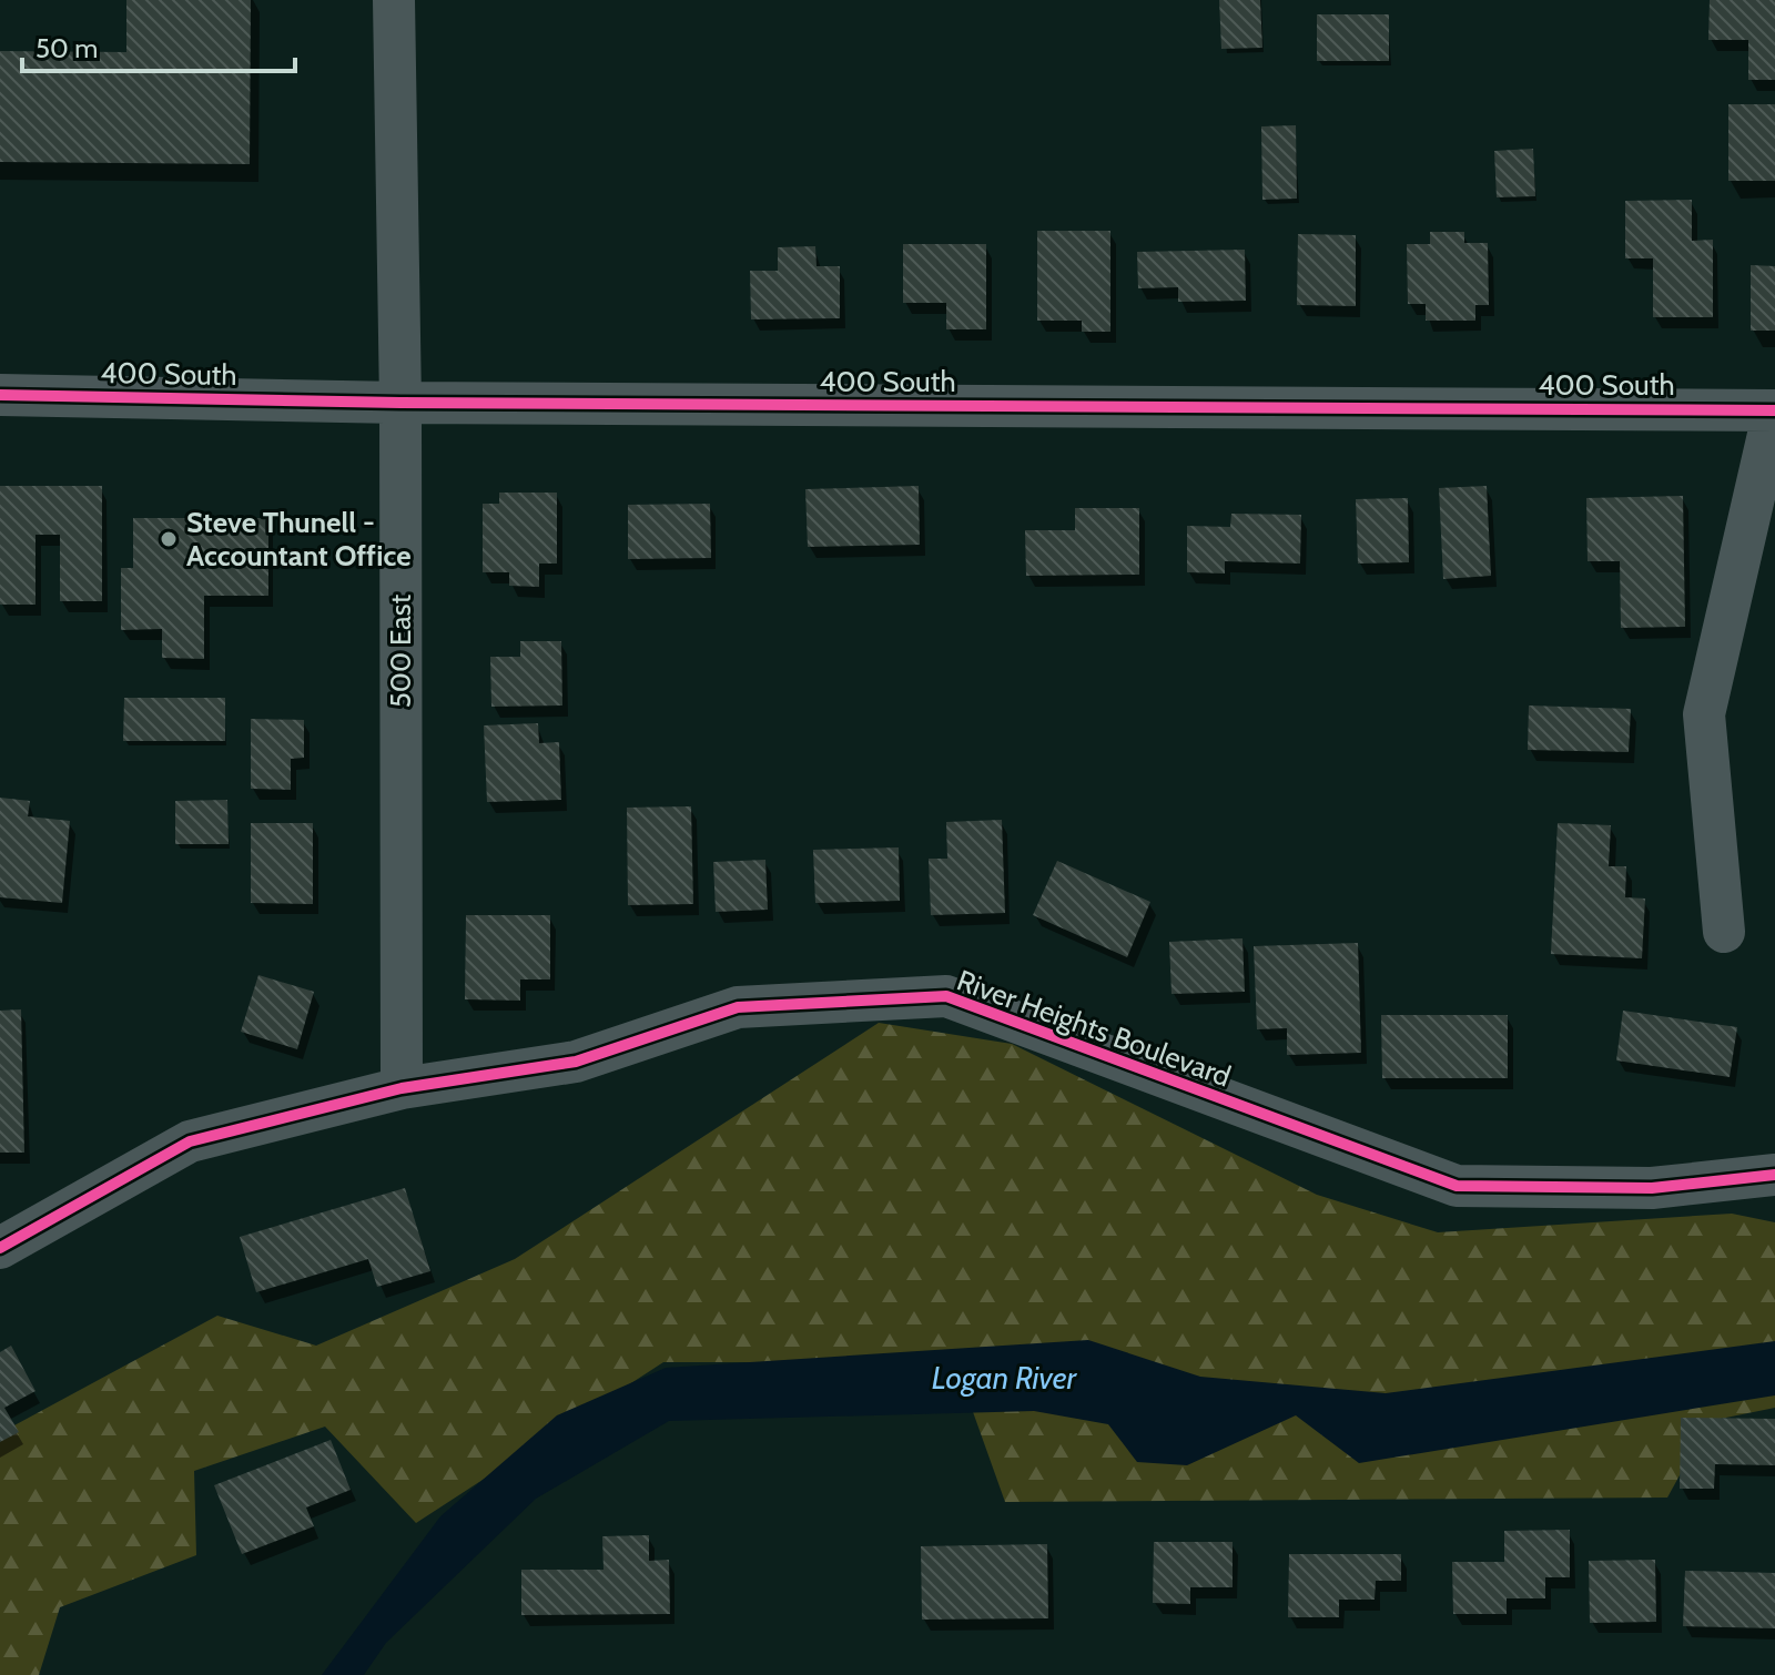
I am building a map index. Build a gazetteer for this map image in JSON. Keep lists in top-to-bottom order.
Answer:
{
  "streets": {
    "street": ["400 South", "500 East", "River Heights Boulevard"]
  },
  "crossings": [
    ["400 South", "500 East"],
    ["500 East", "River Heights Boulevard"]
  ],
  "water": ["Logan River"],
  "places": ["Steve Thunell - Accountant Office"],
  "scale_bar": "50 m"
}
